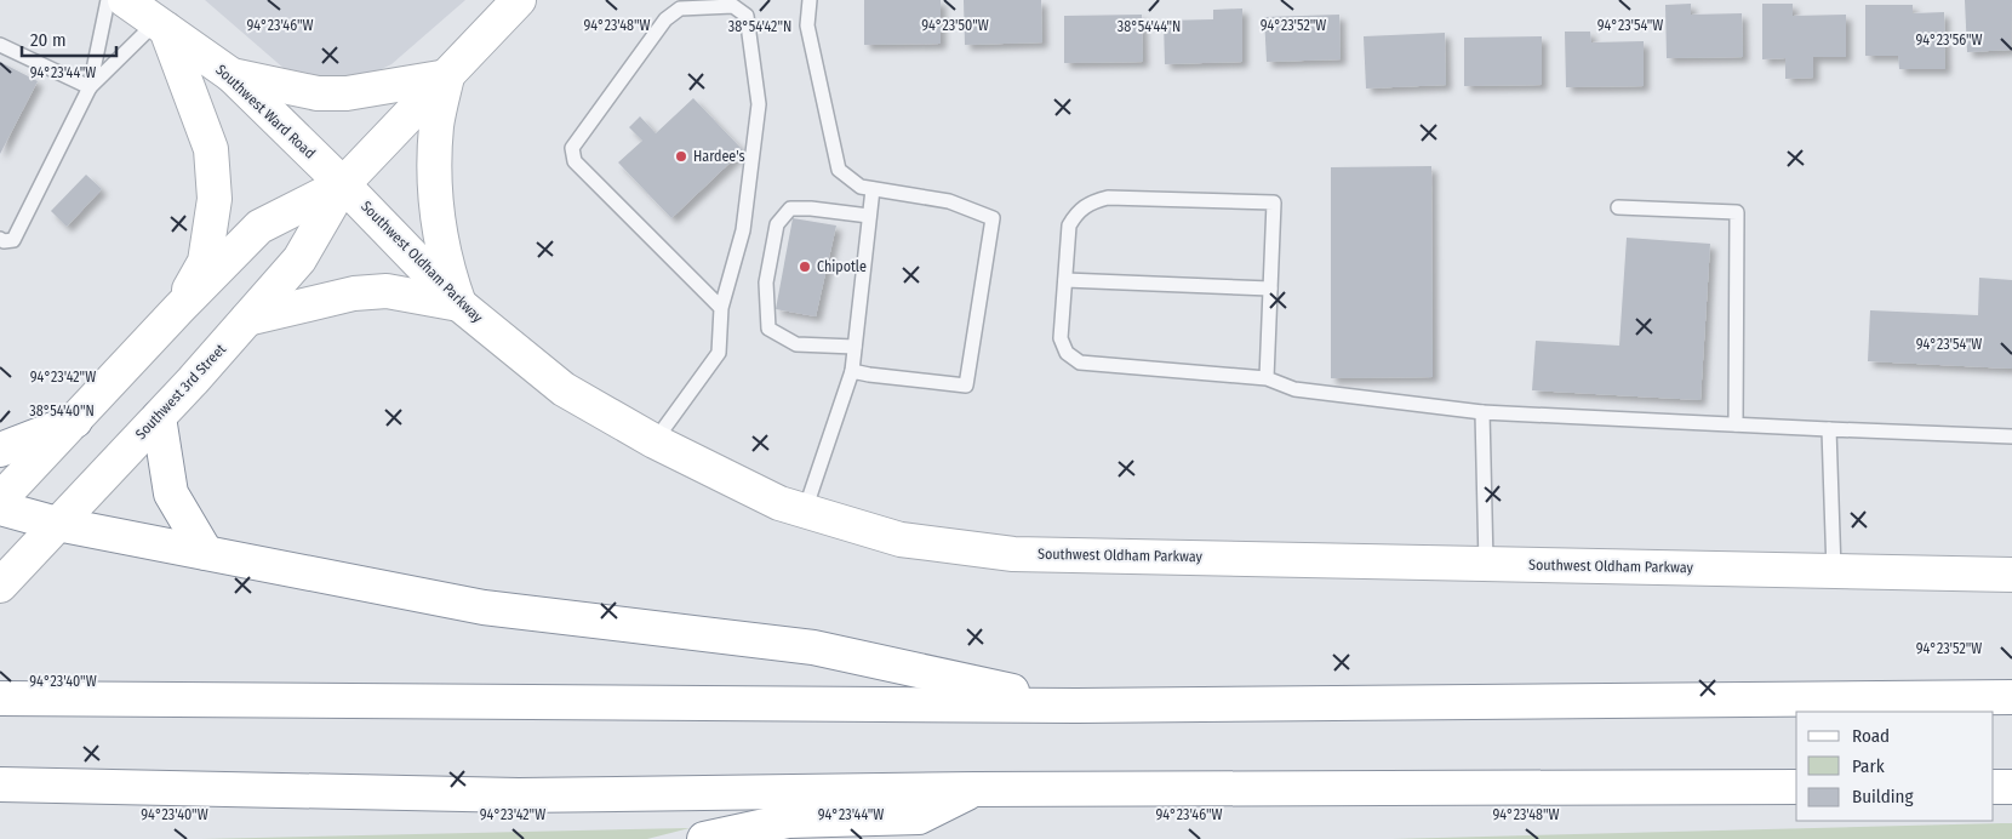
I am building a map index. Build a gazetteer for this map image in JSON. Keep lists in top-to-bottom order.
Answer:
{
  "streets": {
    "main road": ["Southwest Ward Road", "Southwest Oldham Parkway", "Southwest 3rd Street"]
  },
  "crossings": [
    ["Southwest Ward Road", "Southwest Oldham Parkway"],
    ["Southwest Ward Road", "Southwest 3rd Street"],
    ["Southwest Oldham Parkway", "Southwest 3rd Street"]
  ],
  "places": ["Hardee's", "Chipotle"],
  "legend": ["Road", "Park", "Building"],
  "scale_bar": "20 m",
  "coordinates": [
    "94°23'50\"W",
    "94°23'54\"W",
    "94°23'46\"W",
    "94°23'48\"W",
    "94°23'52\"W",
    "38°54'42\"N",
    "38°54'44\"N",
    "94°23'56\"W",
    "94°23'44\"W",
    "94°23'42\"W",
    "38°54'40\"N",
    "94°23'40\"W"
  ]
}
